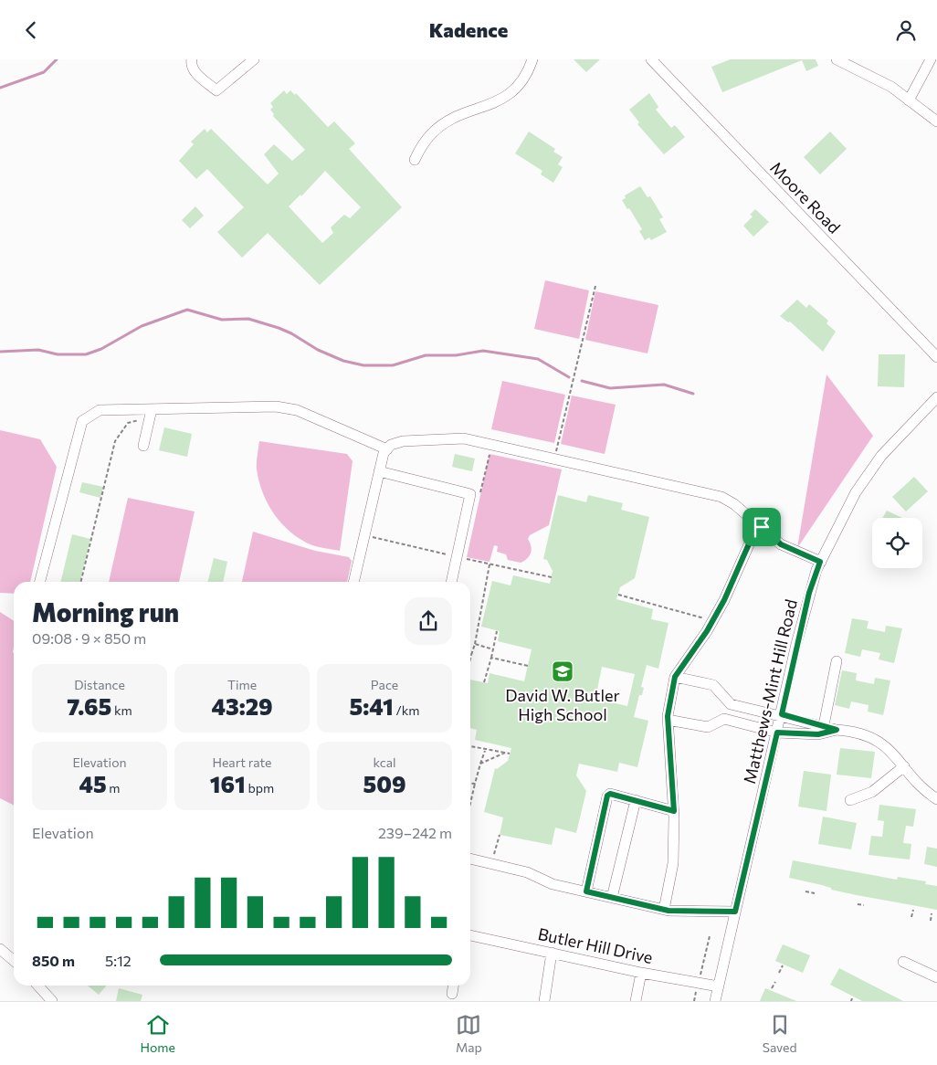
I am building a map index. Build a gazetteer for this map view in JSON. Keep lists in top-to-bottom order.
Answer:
{
  "streets": {
    "street": ["Moore Road", "Matthews-Mint Hill Road", "Butler Hill Drive"]
  },
  "crossings": [
    ["Matthews-Mint Hill Road", "Butler Hill Drive"]
  ],
  "places": {
    "school or university": ["David W. Butler High School"]
  },
  "page": {
    "header": "Kadence",
    "heading": ["Morning run", "09:08 · 9 × 850 m"],
    "stats": [
      ["Distance", "7.65 km"],
      ["Time", "43:29"],
      ["Pace", "5:41 /km"],
      ["Elevation", "45 m"],
      ["Heart rate", "161 bpm"],
      ["kcal", "509"]
    ],
    "chart": ["Elevation", "239–242 m"],
    "list": [
      {
        "name": "850 m",
        "note": "5:12"
      }
    ],
    "tabs": ["Home", "Map", "Saved"]
  }
}
